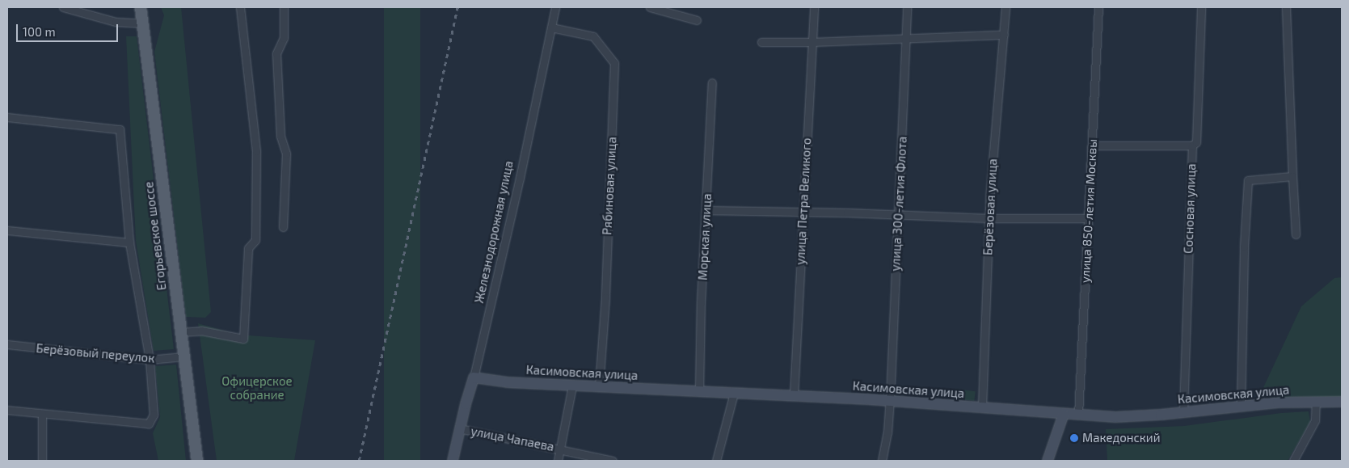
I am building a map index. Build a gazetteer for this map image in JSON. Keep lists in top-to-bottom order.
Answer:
{
  "streets": {
    "main road": ["Железнодорожная улица", "Егорьевское шоссе", "Касимовская улица"],
    "street": [
      "Рябиновая улица",
      "улица Петра Великого",
      "улица 300-летия Флота",
      "Берёзовая улица",
      "Сосновая улица",
      "улица 850-летия Москвы",
      "Морская улица",
      "Берёзовый переулок",
      "улица Чапаева"
    ]
  },
  "crossings": [
    ["Рябиновая улица", "Железнодорожная улица"],
    ["Рябиновая улица", "Касимовская улица"],
    ["улица Петра Великого", "Касимовская улица"],
    ["улица 300-летия Флота", "Касимовская улица"],
    ["Берёзовая улица", "Касимовская улица"],
    ["Сосновая улица", "Касимовская улица"],
    ["улица 850-летия Москвы", "Касимовская улица"],
    ["Железнодорожная улица", "Касимовская улица"],
    ["Железнодорожная улица", "улица Чапаева"],
    ["Егорьевское шоссе", "Берёзовый переулок"],
    ["Морская улица", "Касимовская улица"]
  ],
  "parks": ["Офицерское собрание"],
  "places": ["Македонский"],
  "scale_bar": "100 m"
}
